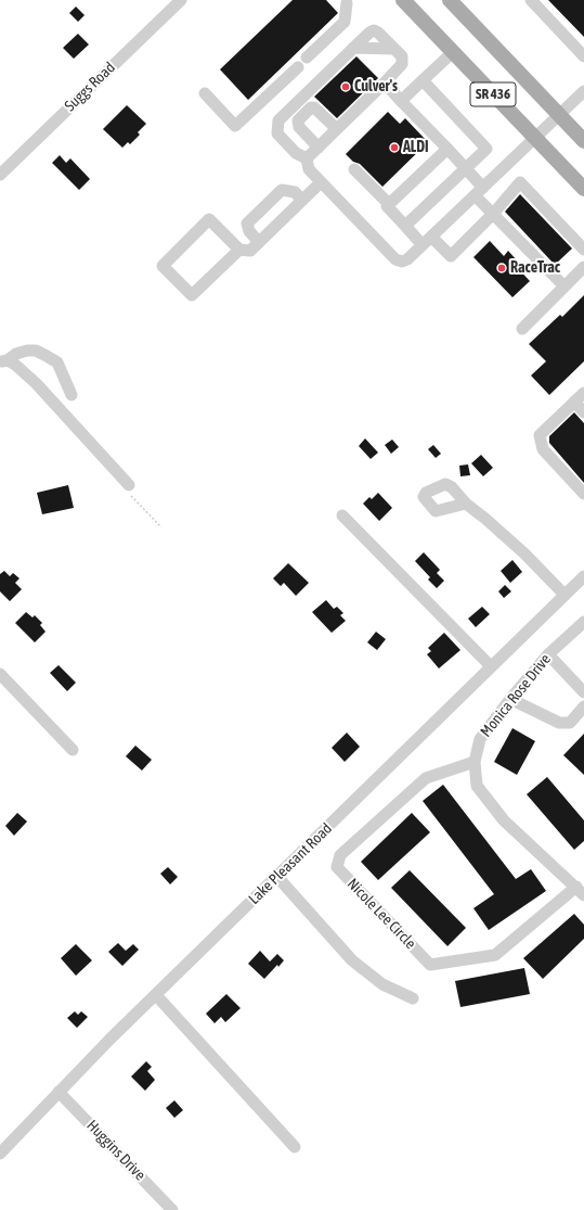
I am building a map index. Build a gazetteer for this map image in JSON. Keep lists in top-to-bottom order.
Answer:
{
  "streets": {
    "main road": ["SR 436"],
    "street": [
      "Suggs Road",
      "Monica Rose Drive",
      "Lake Pleasant Road",
      "Nicole Lee Circle",
      "Huggins Drive"
    ]
  },
  "crossings": [
    ["Monica Rose Drive", "Nicole Lee Circle"],
    ["Lake Pleasant Road", "Huggins Drive"]
  ],
  "places": ["Culver's", "ALDI", "RaceTrac"]
}
